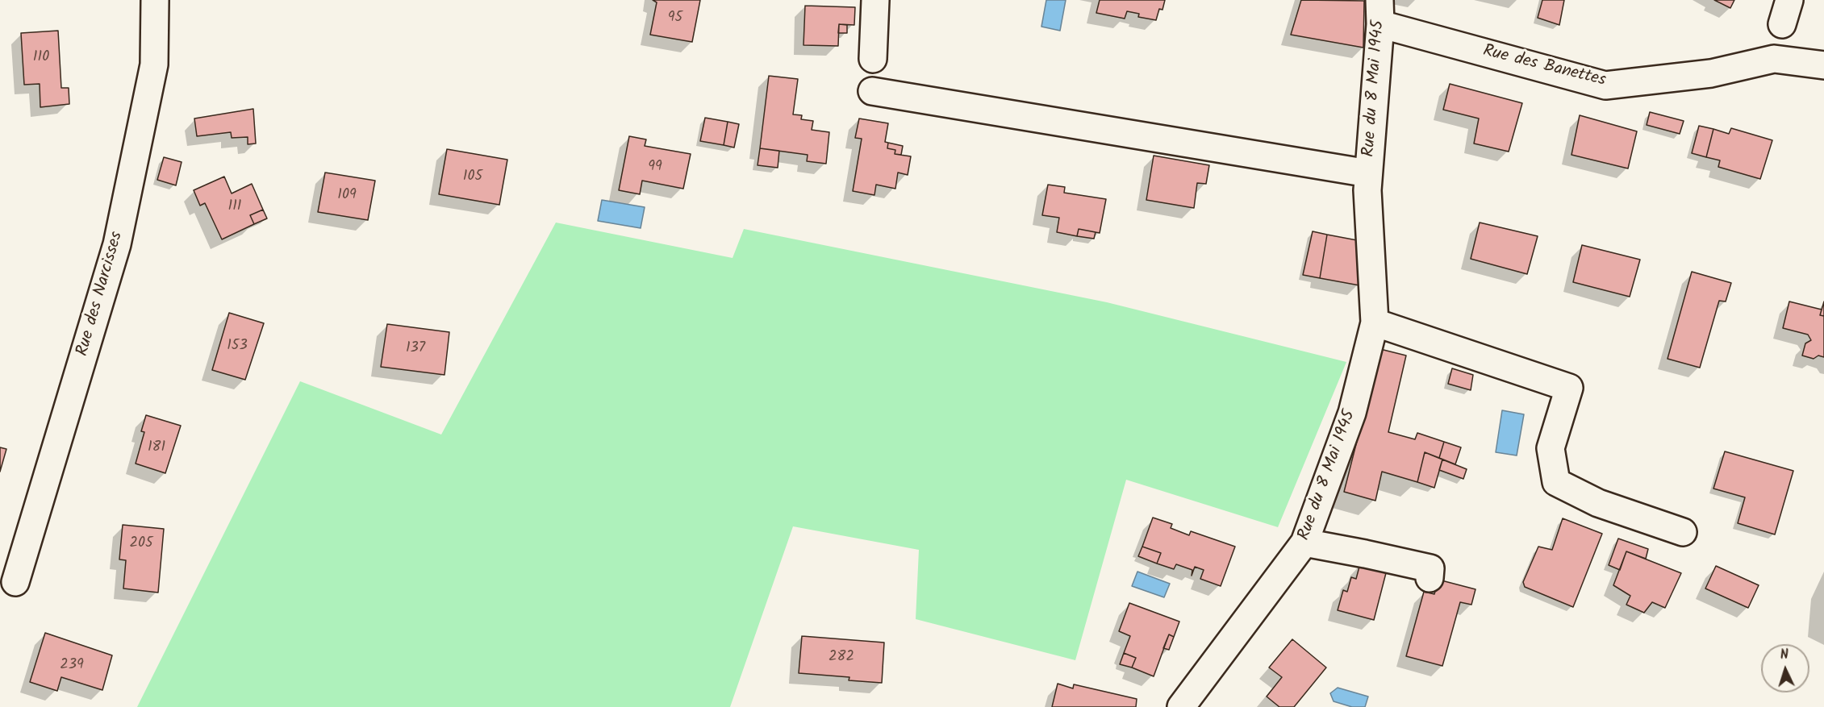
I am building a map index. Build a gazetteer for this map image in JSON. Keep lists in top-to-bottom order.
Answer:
{
  "streets": {
    "street": ["Rue des Banettes", "Rue du 8 Mai 1945", "Rue des Narcisses"]
  },
  "crossings": [
    ["Rue des Banettes", "Rue du 8 Mai 1945"]
  ],
  "house_numbers": [
    "95",
    "110",
    "99",
    "105",
    "109",
    "111",
    "153",
    "137",
    "181",
    "205",
    "282",
    "239"
  ],
  "north": "top"
}
